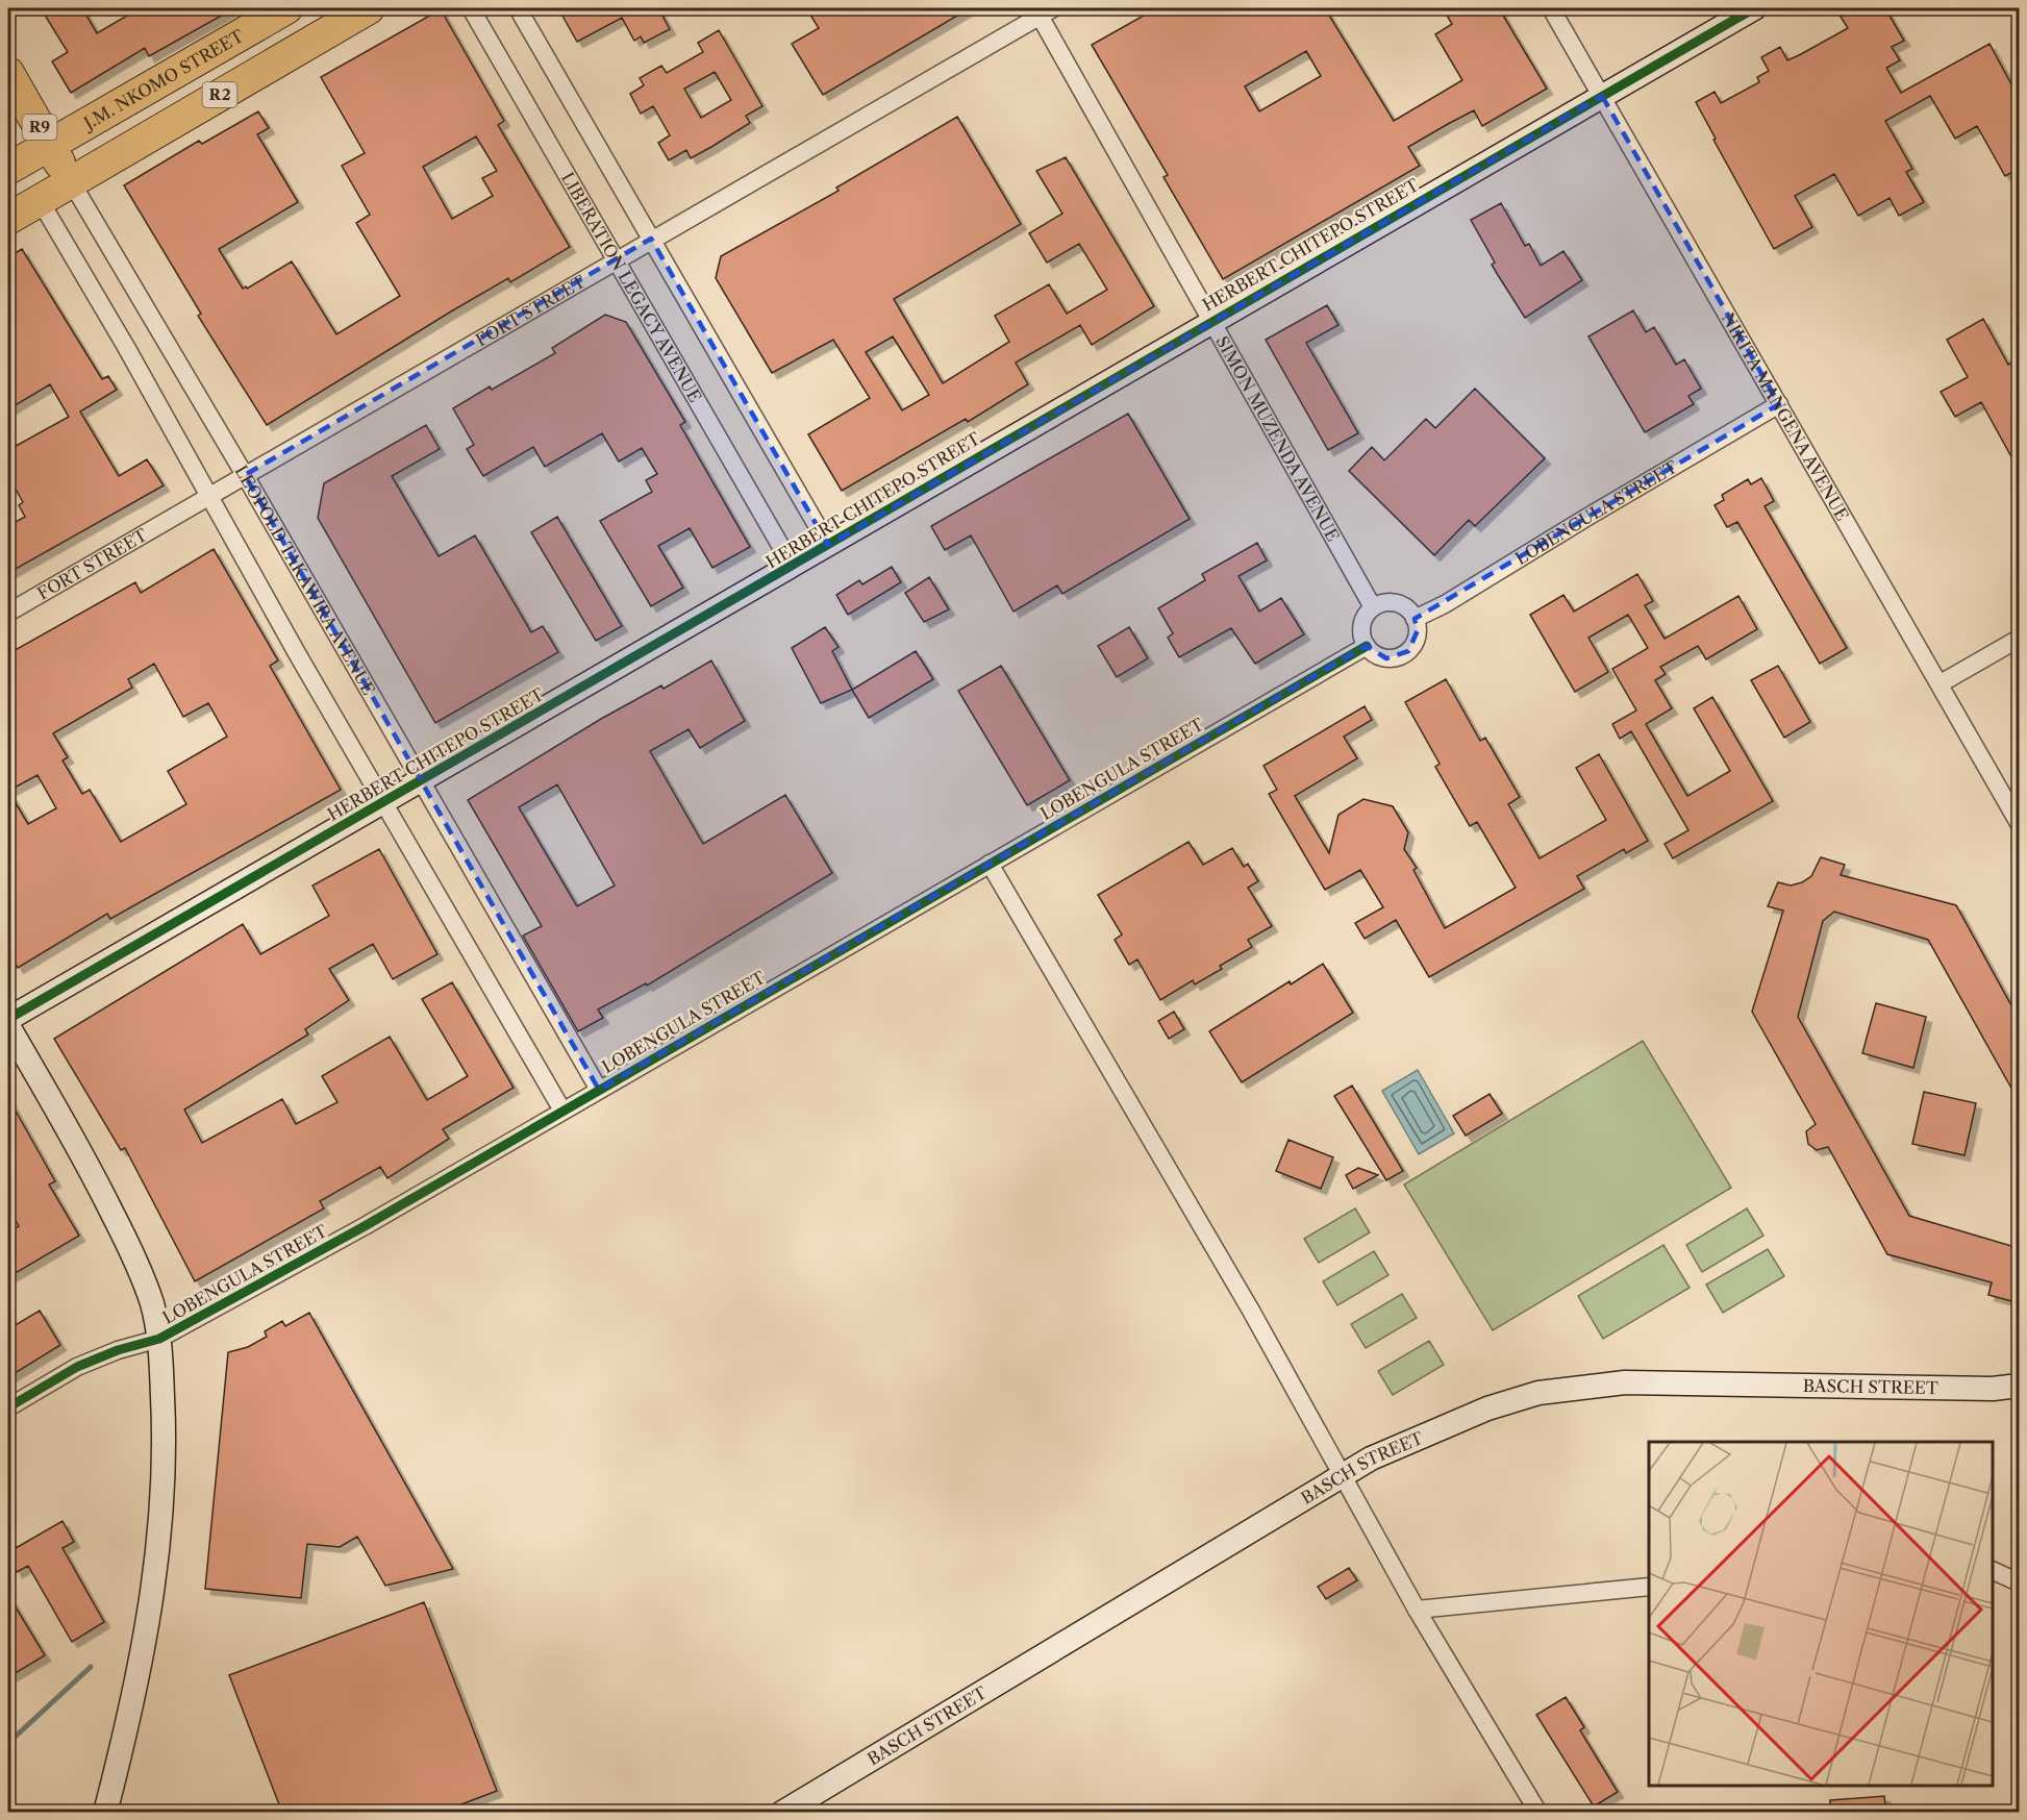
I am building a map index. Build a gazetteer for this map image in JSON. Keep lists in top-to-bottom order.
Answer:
{
  "streets": {
    "highway": [
      "J.M. NKOMO STREET",
      "R2",
      "R9",
      "LEOPOLD TAKAWIRA AVENUE"
    ],
    "street": [
      "HERBERT CHITEPO STREET",
      "LIBERATION LEGACY AVENUE",
      "FORT STREET",
      "NIKITA MANGENA AVENUE",
      "SIMON MUZENDA AVENUE",
      "LOBENGULA STREET",
      "BASCH STREET"
    ]
  },
  "crossings": [
    ["J.M. NKOMO STREET", "R9"],
    ["J.M. NKOMO STREET", "LEOPOLD TAKAWIRA AVENUE"],
    ["R2", "R9"],
    ["R2", "LEOPOLD TAKAWIRA AVENUE"],
    ["HERBERT CHITEPO STREET", "LIBERATION LEGACY AVENUE"],
    ["HERBERT CHITEPO STREET", "NIKITA MANGENA AVENUE"],
    ["HERBERT CHITEPO STREET", "SIMON MUZENDA AVENUE"],
    ["HERBERT CHITEPO STREET", "LEOPOLD TAKAWIRA AVENUE"],
    ["LIBERATION LEGACY AVENUE", "FORT STREET"],
    ["FORT STREET", "SIMON MUZENDA AVENUE"],
    ["FORT STREET", "LEOPOLD TAKAWIRA AVENUE"],
    ["NIKITA MANGENA AVENUE", "LOBENGULA STREET"],
    ["SIMON MUZENDA AVENUE", "LOBENGULA STREET"],
    ["LOBENGULA STREET", "LEOPOLD TAKAWIRA AVENUE"]
  ]
}
